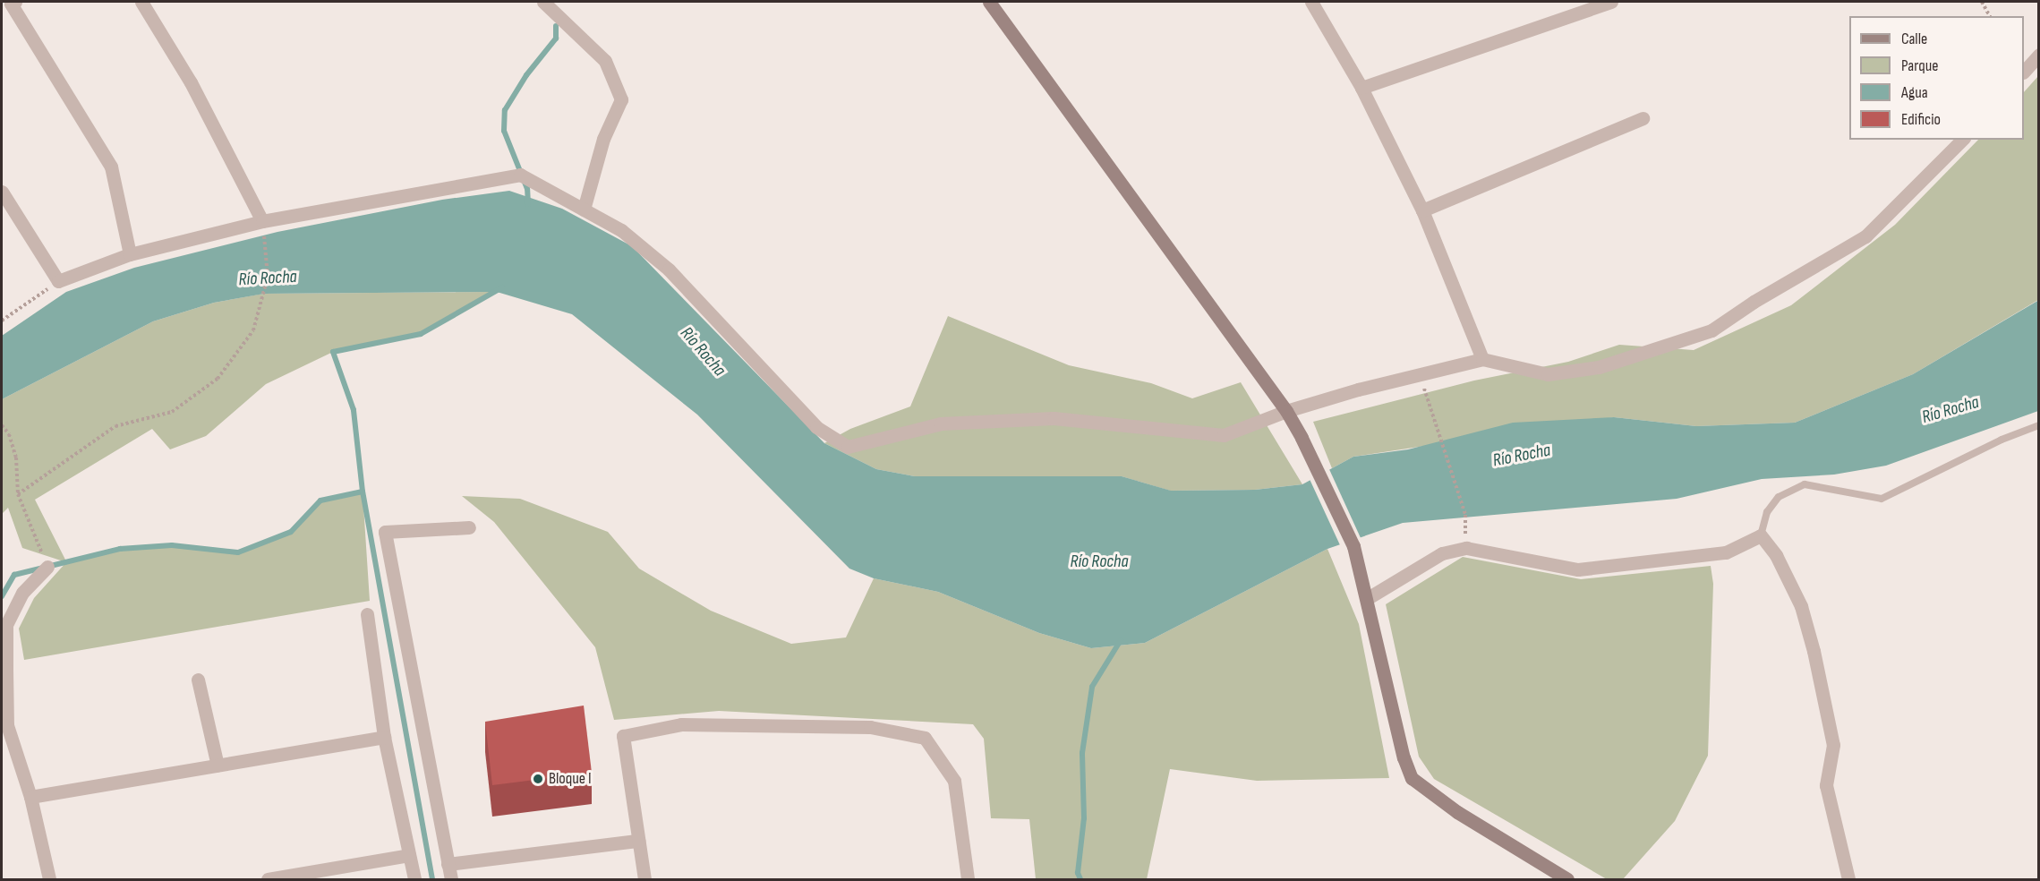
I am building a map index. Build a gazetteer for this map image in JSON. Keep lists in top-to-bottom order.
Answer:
{
  "water": ["Río Rocha"],
  "places": ["Bloque I"],
  "legend": [
    "Calle",
    "Parque",
    "Agua",
    "Edificio"
  ]
}
